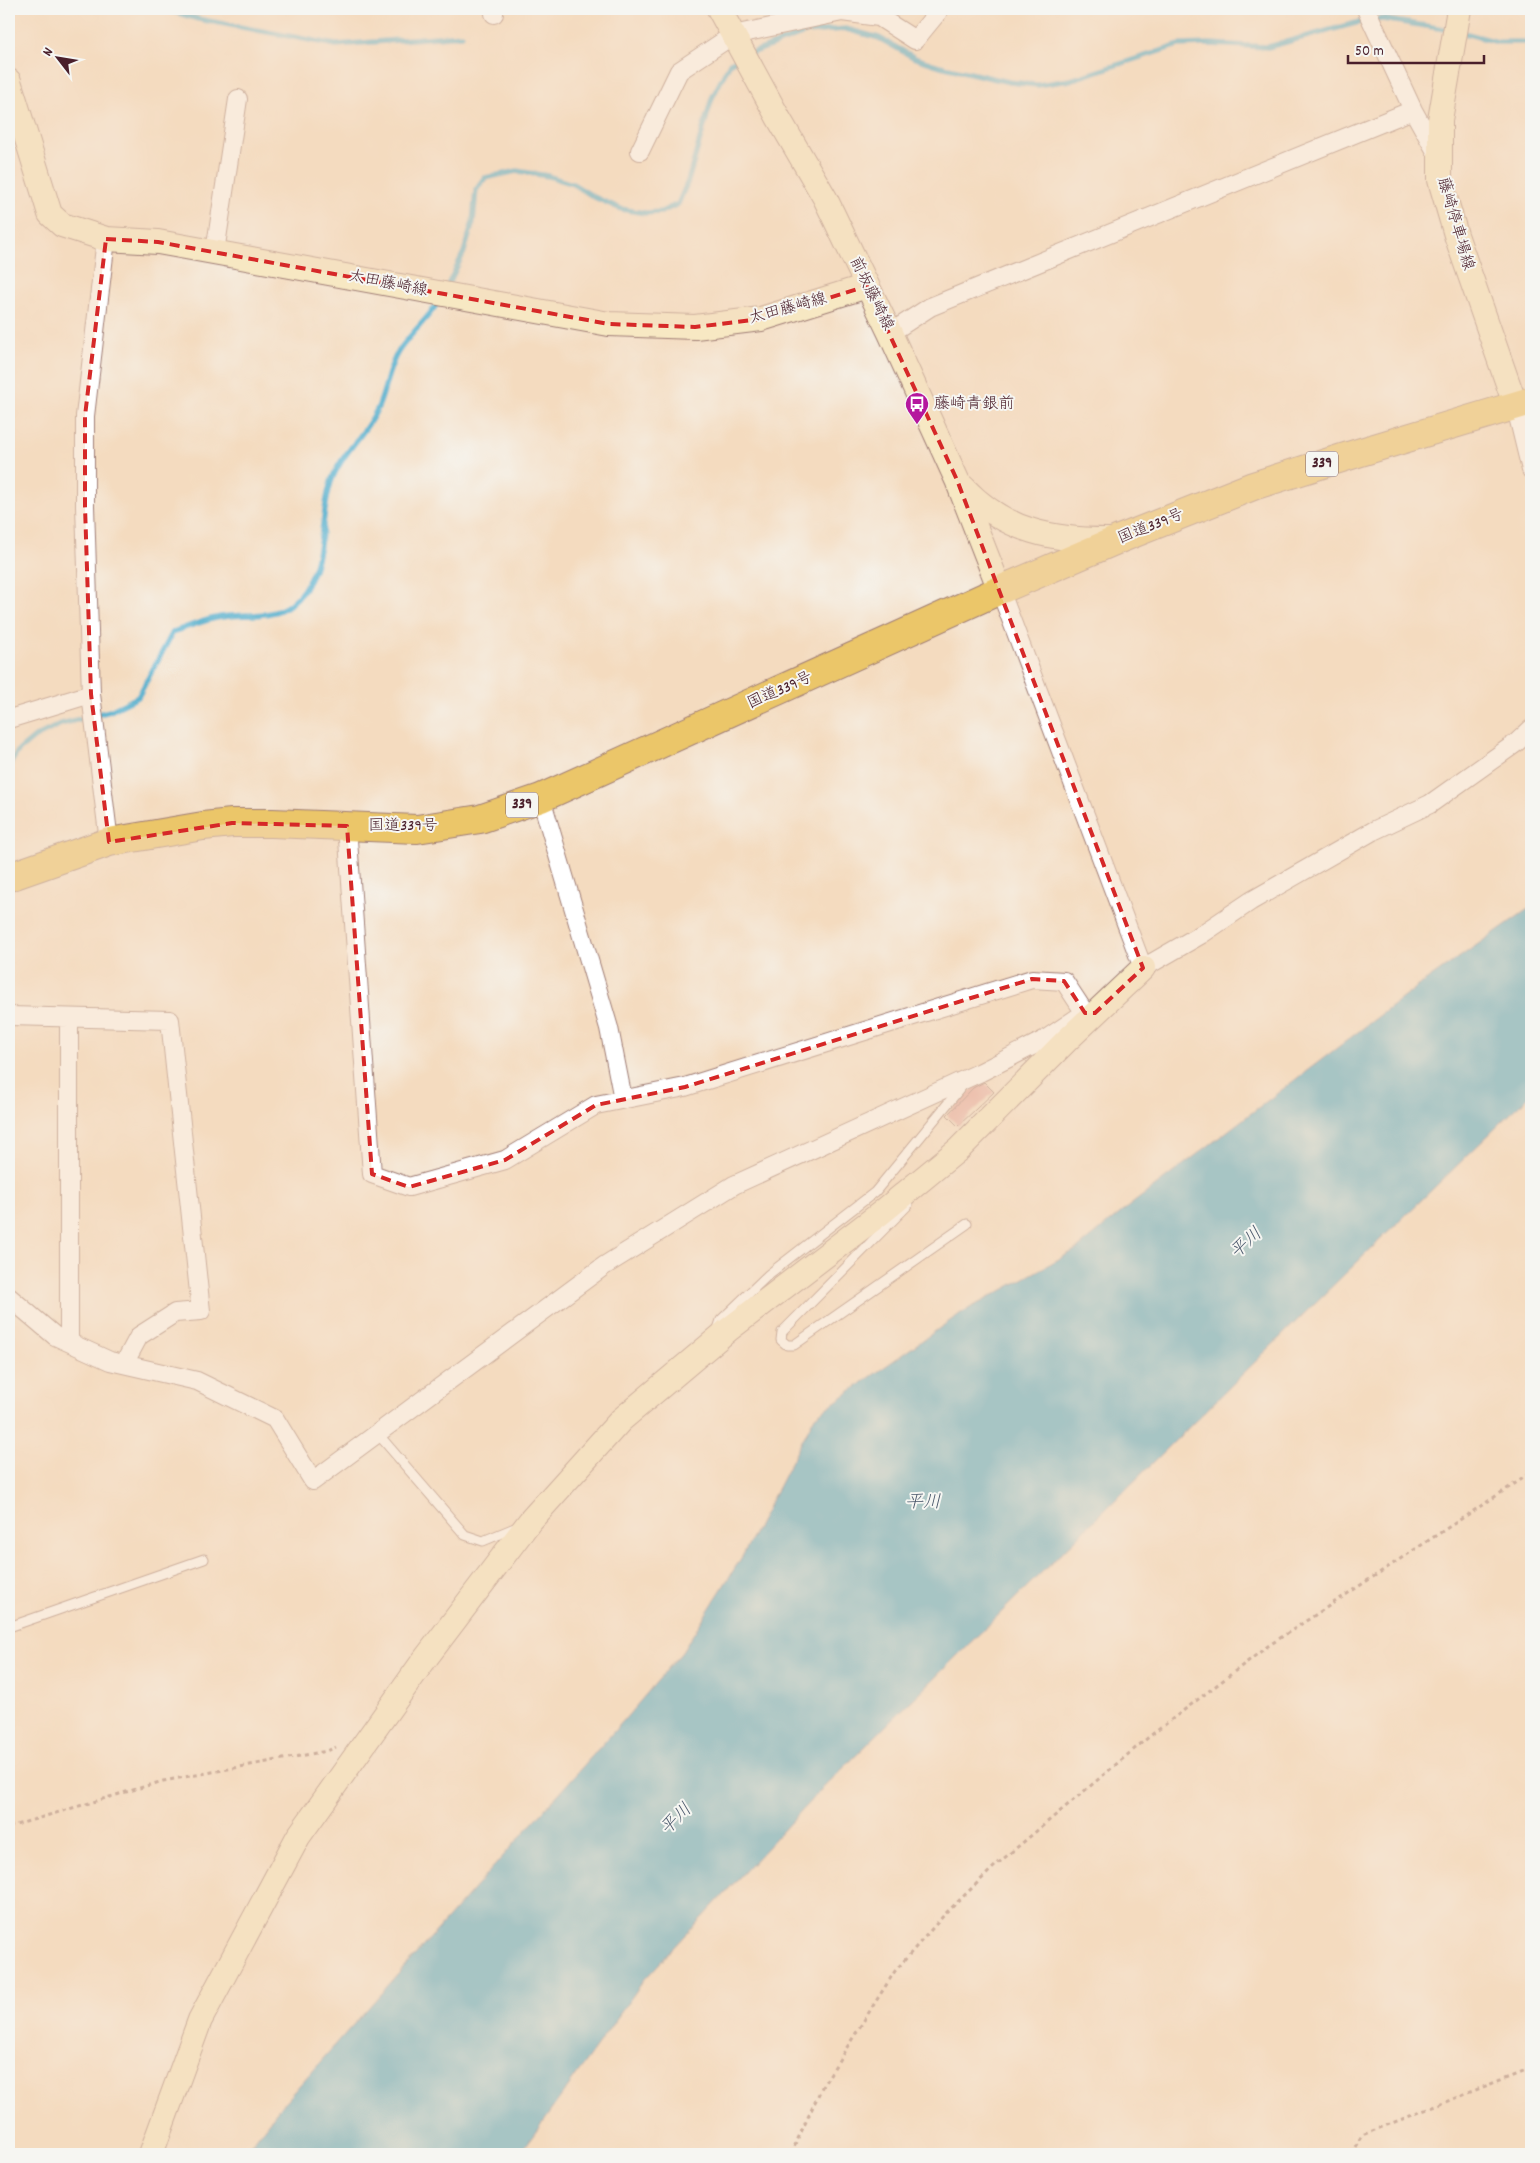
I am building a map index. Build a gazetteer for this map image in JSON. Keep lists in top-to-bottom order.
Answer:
{
  "streets": {
    "highway": ["339", "国道339号"],
    "main road": ["藤崎停車場線", "太田藤崎線", "前坂藤崎線"]
  },
  "crossings": [
    ["藤崎停車場線", "国道339号"],
    ["太田藤崎線", "前坂藤崎線"],
    ["前坂藤崎線", "国道339号"]
  ],
  "water": ["平川"],
  "places": {
    "bus stop": ["藤崎青銀前"]
  },
  "scale_bar": "50 m",
  "north": "top left"
}
